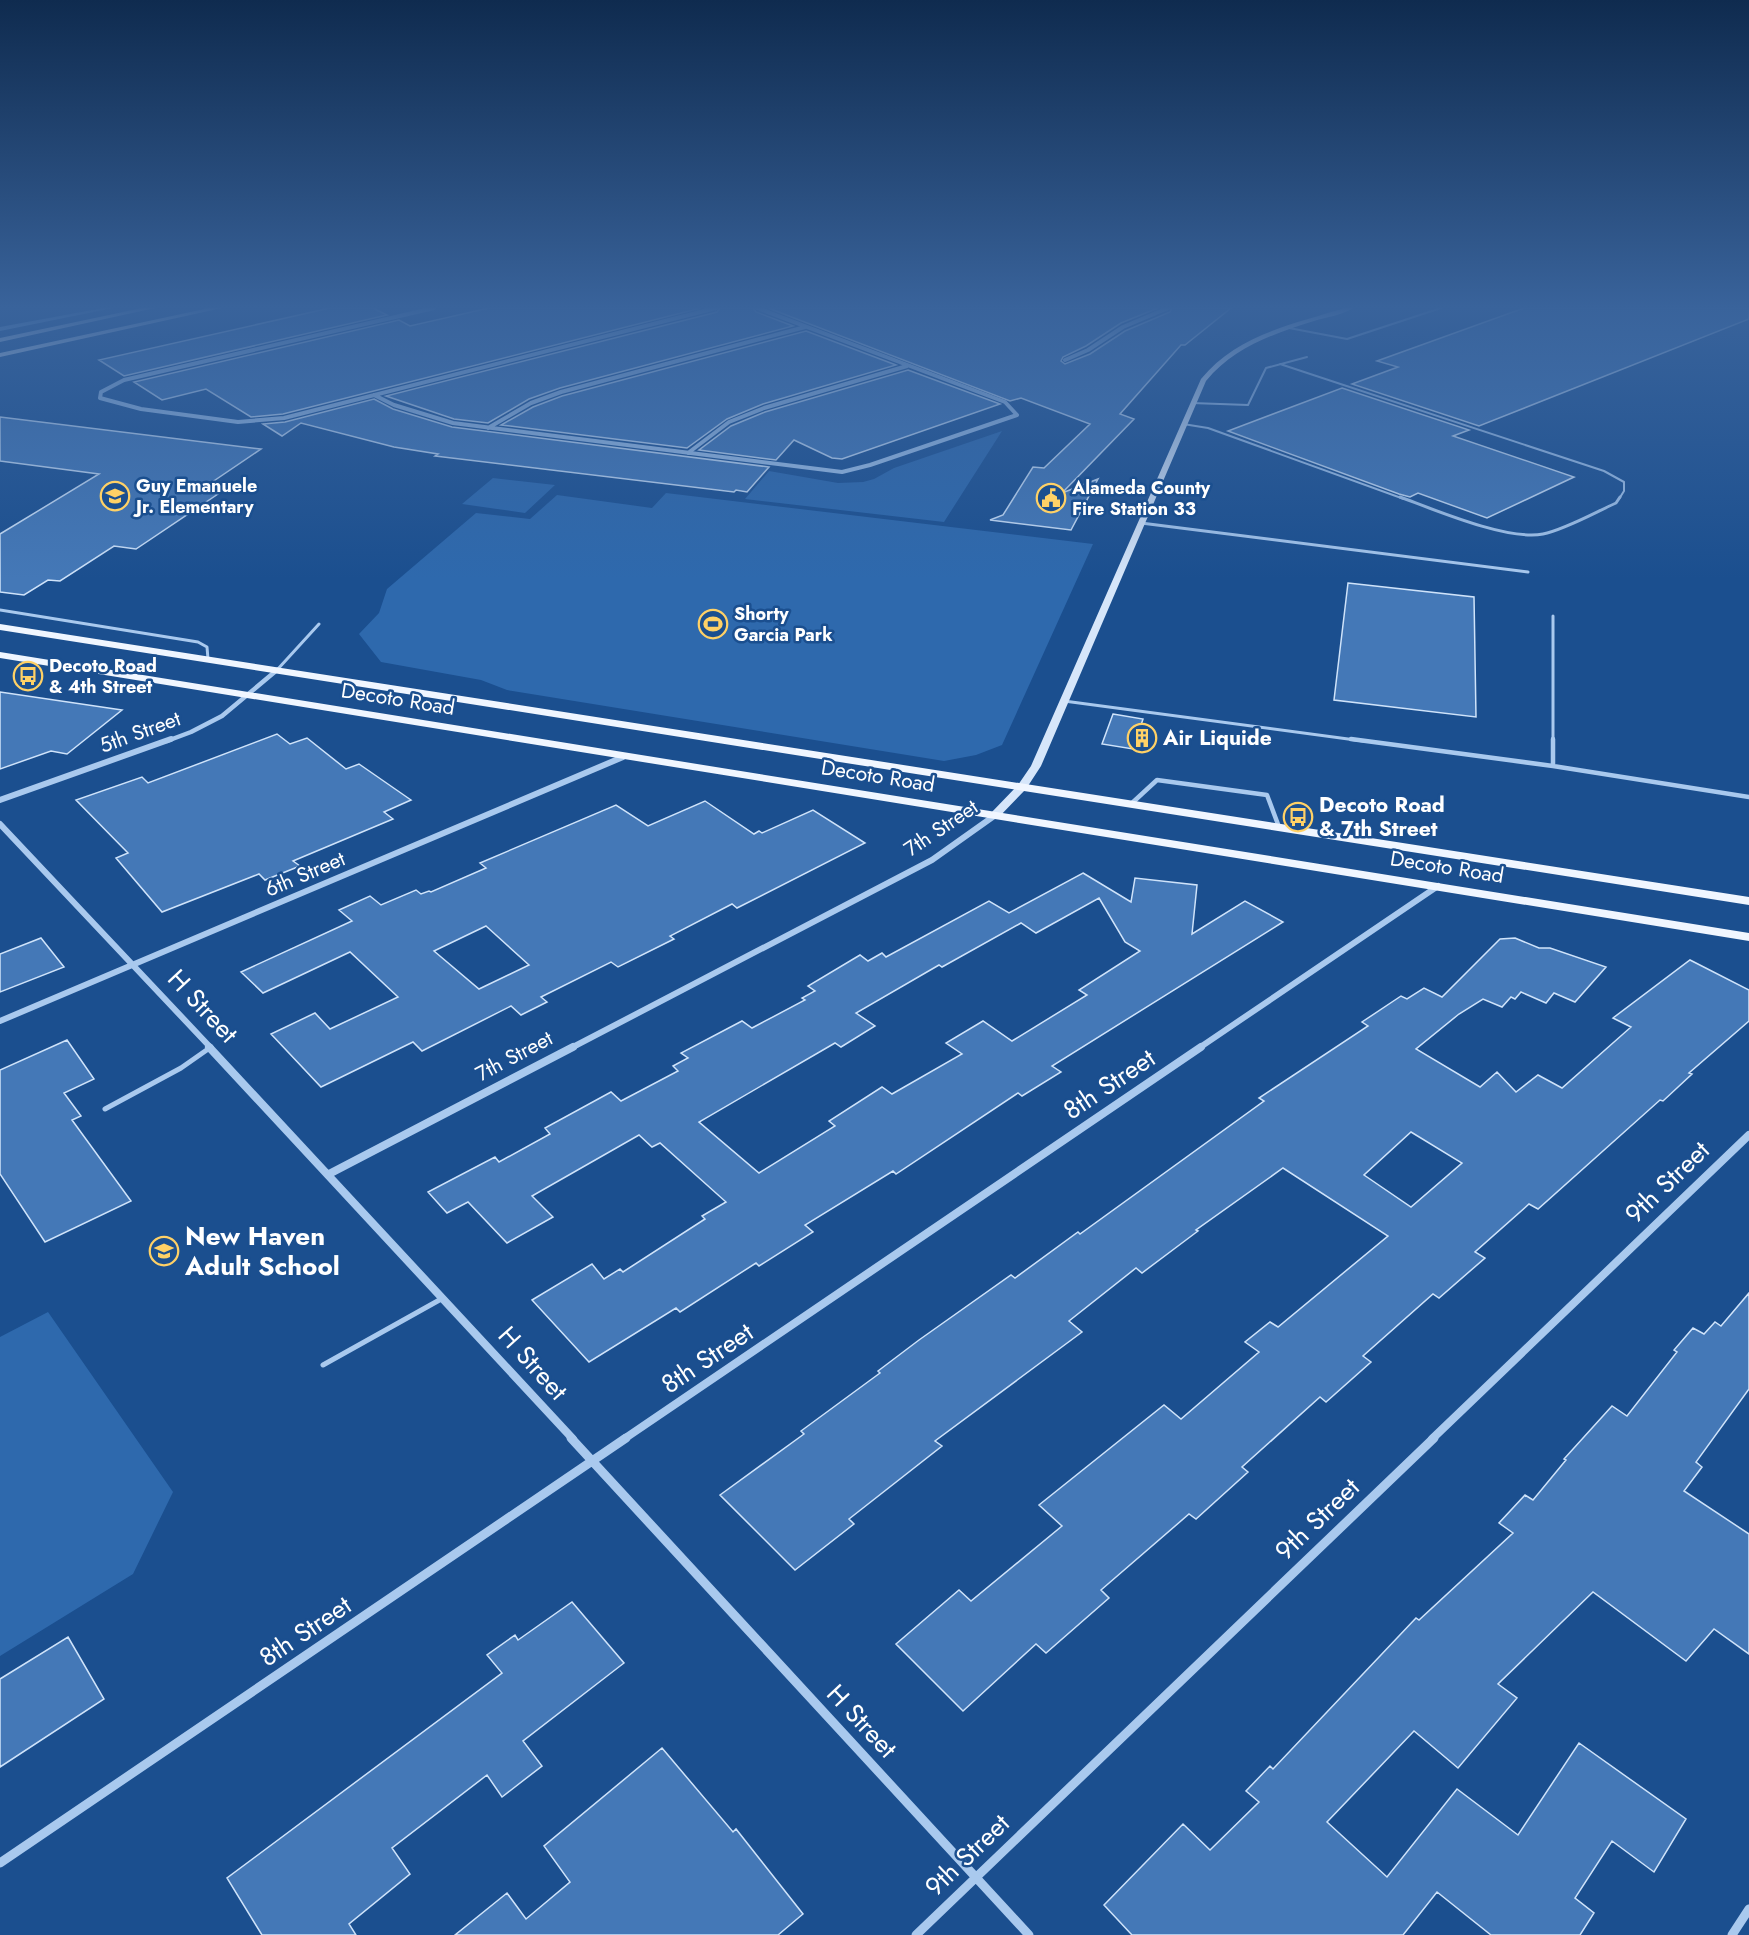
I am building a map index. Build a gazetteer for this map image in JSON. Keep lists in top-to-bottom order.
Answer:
{
  "streets": {
    "main road": ["Decoto Road"],
    "street": [
      "5th Street",
      "7th Street",
      "6th Street",
      "H Street",
      "8th Street",
      "9th Street"
    ]
  },
  "crossings": [
    ["Decoto Road", "5th Street"],
    ["Decoto Road", "7th Street"],
    ["Decoto Road", "6th Street"],
    ["Decoto Road", "8th Street"],
    ["7th Street", "H Street"],
    ["6th Street", "H Street"],
    ["H Street", "8th Street"],
    ["H Street", "9th Street"]
  ],
  "places": {
    "school or university": ["Guy Emanuele Jr. Elementary", "New Haven Adult School"],
    "public building": ["Alameda County Fire Station 33"],
    "sports": ["Shorty Garcia Park"],
    "bus stop": ["Decoto Road & 4th Street", "Decoto Road & 7th Street"],
    "building": ["Air Liquide"]
  }
}
